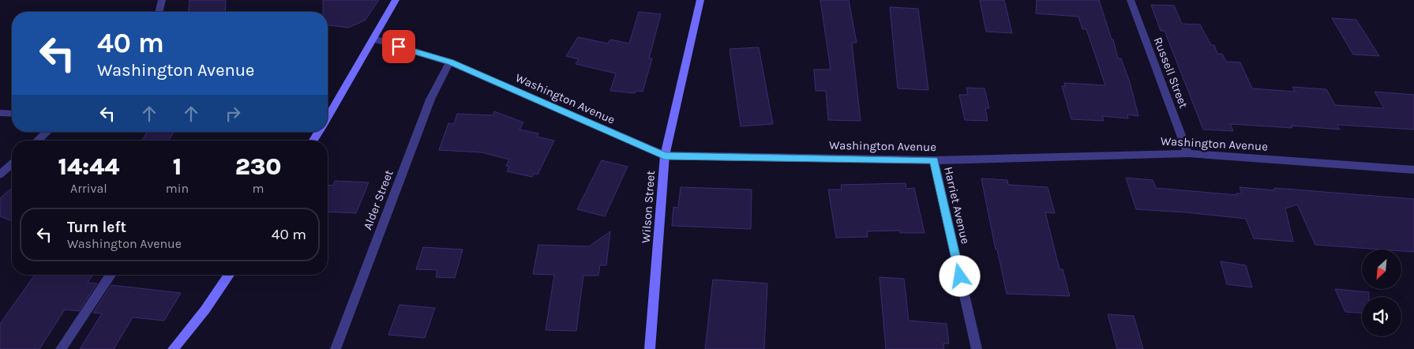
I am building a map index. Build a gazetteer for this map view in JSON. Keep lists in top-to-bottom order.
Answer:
{
  "streets": {
    "street": [
      "Russell Street",
      "Washington Avenue",
      "Alder Street",
      "Harriet Avenue",
      "Wilson Street"
    ]
  },
  "crossings": [
    ["Russell Street", "Washington Avenue"],
    ["Washington Avenue", "Alder Street"],
    ["Washington Avenue", "Harriet Avenue"],
    ["Washington Avenue", "Wilson Street"]
  ],
  "north": "bottom left",
  "page": {
    "turn": ["40 m", "Washington Avenue"],
    "eta": [
      "14:44",
      "Arrival",
      "1",
      "min",
      "230",
      "m"
    ],
    "list": [
      {
        "name": "Turn left",
        "note": "Washington Avenue",
        "value": "40 m"
      }
    ]
  }
}
